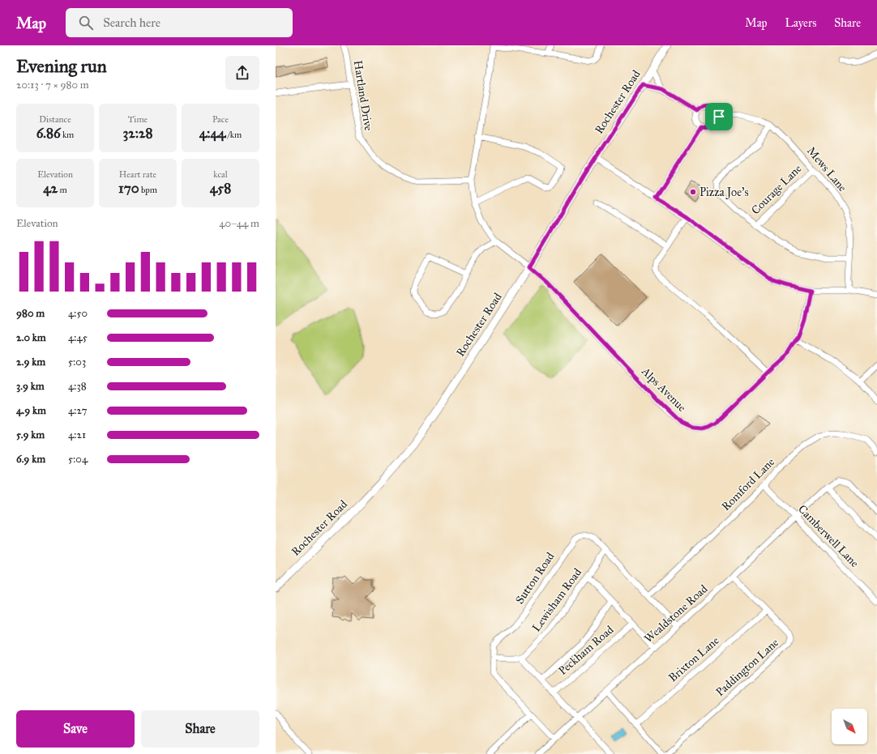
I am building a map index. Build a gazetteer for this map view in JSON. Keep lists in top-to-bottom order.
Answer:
{
  "streets": {
    "street": [
      "Hartland Drive",
      "Rochester Road",
      "Mews Lane",
      "Courage Lane",
      "Alps Avenue",
      "Romford Lane",
      "Camberwell Lane",
      "Sutton Road",
      "Lewisham Road",
      "Wealdstone Road",
      "Peckham Road",
      "Brixton Lane",
      "Paddington Lane"
    ]
  },
  "crossings": [
    ["Hartland Drive", "Alps Avenue"],
    ["Rochester Road", "Alps Avenue"],
    ["Mews Lane", "Courage Lane"],
    ["Romford Lane", "Camberwell Lane"],
    ["Romford Lane", "Sutton Road"],
    ["Camberwell Lane", "Wealdstone Road"],
    ["Sutton Road", "Lewisham Road"],
    ["Sutton Road", "Wealdstone Road"],
    ["Wealdstone Road", "Paddington Lane"],
    ["Brixton Lane", "Paddington Lane"]
  ],
  "places": ["Pizza Joe's"],
  "north": "bottom right",
  "page": {
    "header": "Map",
    "search": "Search here",
    "nav": ["Map", "Layers", "Share"],
    "heading": ["Evening run", "20:13 · 7 × 980 m"],
    "stats": [
      ["Distance", "6.86 km"],
      ["Time", "32:28"],
      ["Pace", "4:44 /km"],
      ["Elevation", "42 m"],
      ["Heart rate", "170 bpm"],
      ["kcal", "458"]
    ],
    "chart": ["Elevation", "40–44 m"],
    "list": [
      {
        "name": "980 m",
        "note": "4:50"
      },
      {
        "name": "2.0 km",
        "note": "4:45"
      },
      {
        "name": "2.9 km",
        "note": "5:03"
      },
      {
        "name": "3.9 km",
        "note": "4:38"
      },
      {
        "name": "4.9 km",
        "note": "4:27"
      },
      {
        "name": "5.9 km",
        "note": "4:21"
      },
      {
        "name": "6.9 km",
        "note": "5:04"
      }
    ],
    "buttons": ["Save", "Share"]
  }
}
